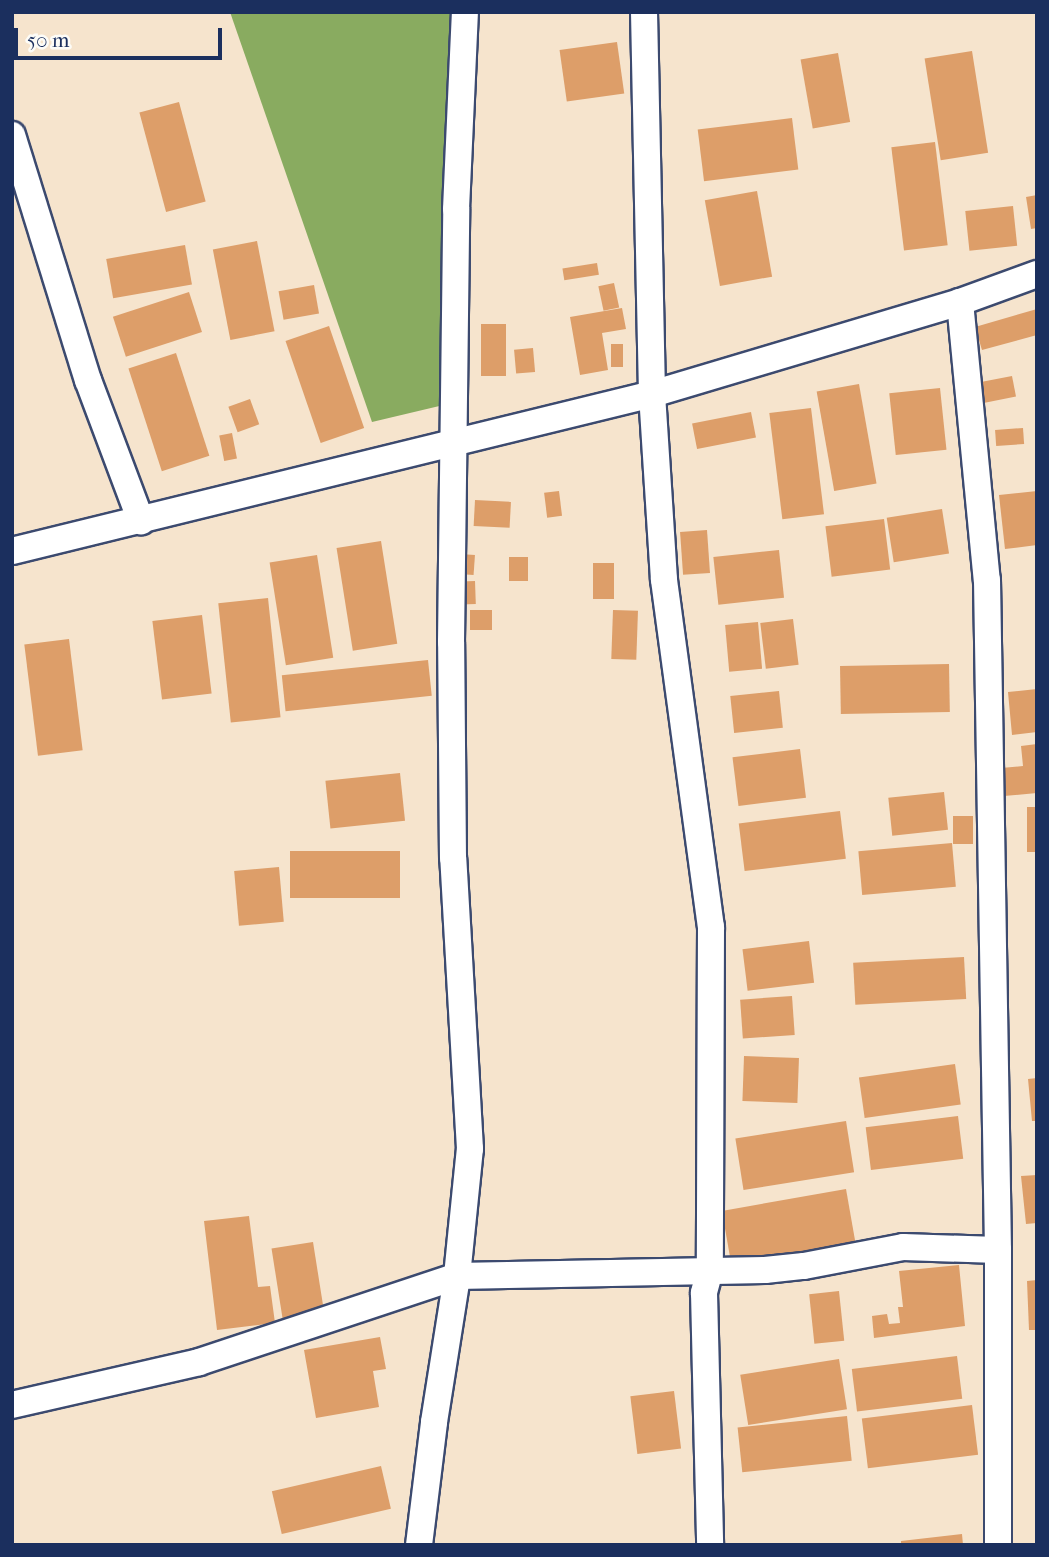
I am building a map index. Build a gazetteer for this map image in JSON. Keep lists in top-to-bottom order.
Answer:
{
  "scale_bar": "50 m"
}
